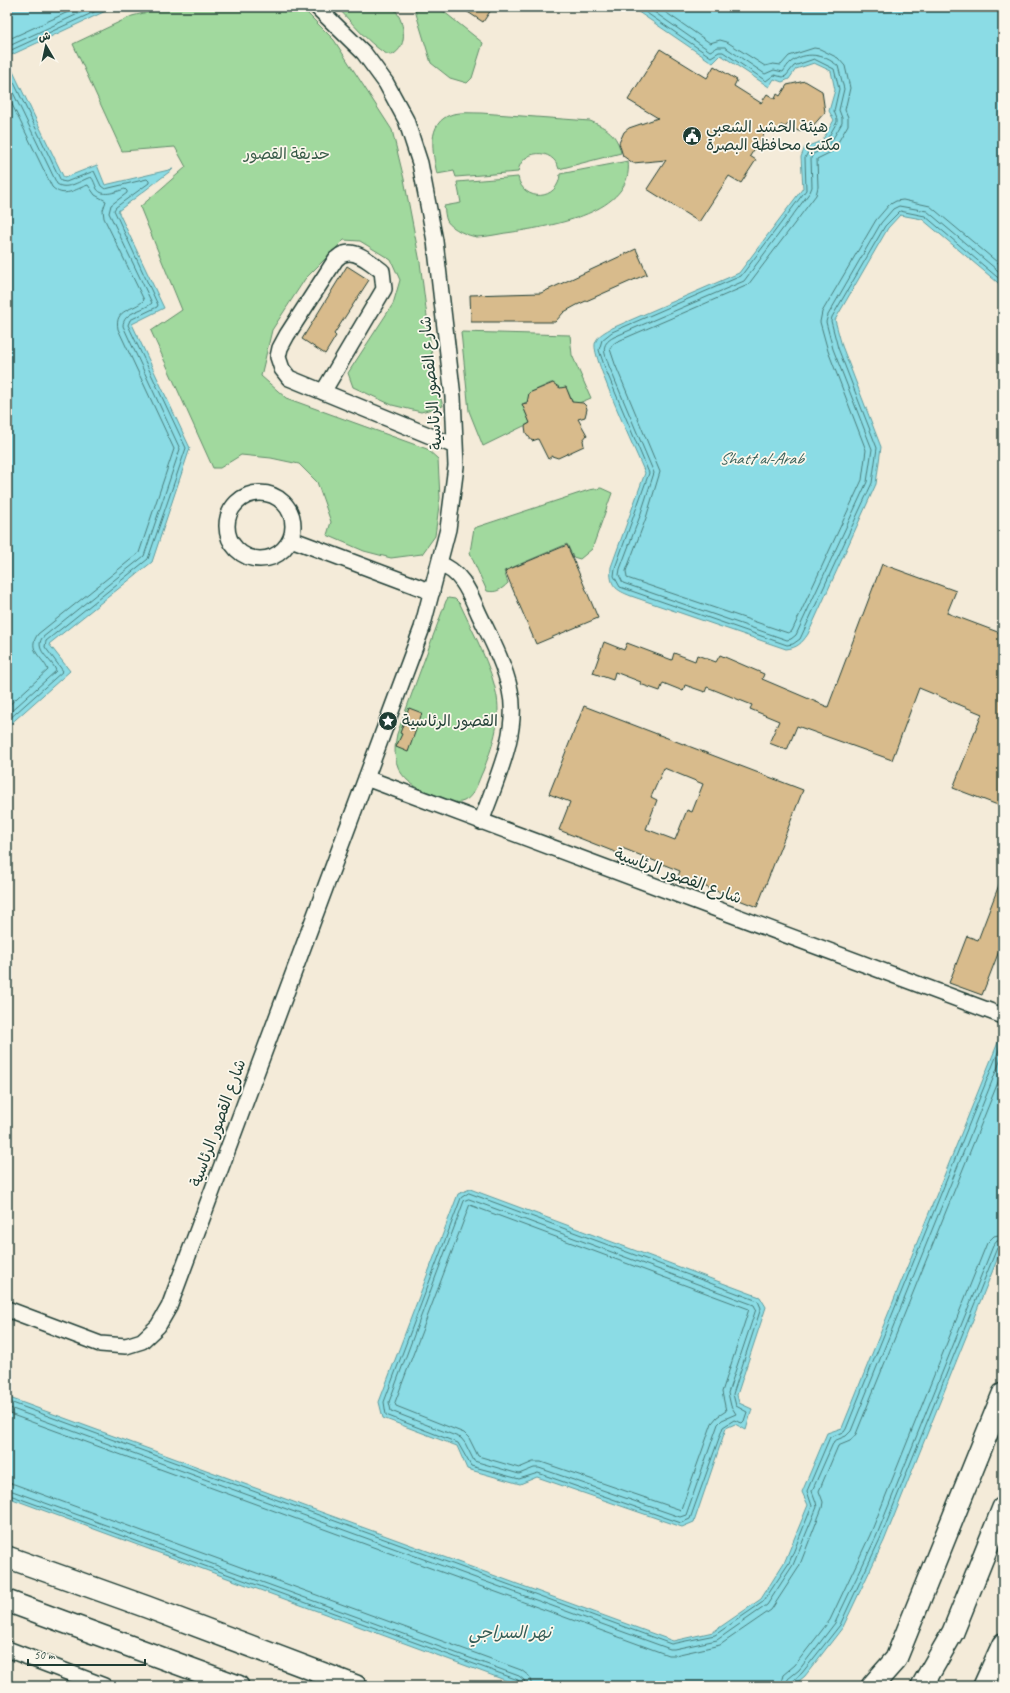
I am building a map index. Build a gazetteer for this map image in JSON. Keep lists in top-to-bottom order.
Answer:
{
  "streets": {
    "street": ["شارع القصور الرئاسية"]
  },
  "water": ["Shatt al-Arab", "نهر السراجي"],
  "parks": ["حديقة القصور"],
  "places": {
    "public building": ["هيئة الحشد الشعبي مكتب محافظة البصرة"],
    "place": ["القصور الرئاسية"]
  },
  "scale_bar": "50 m",
  "north": "top"
}
